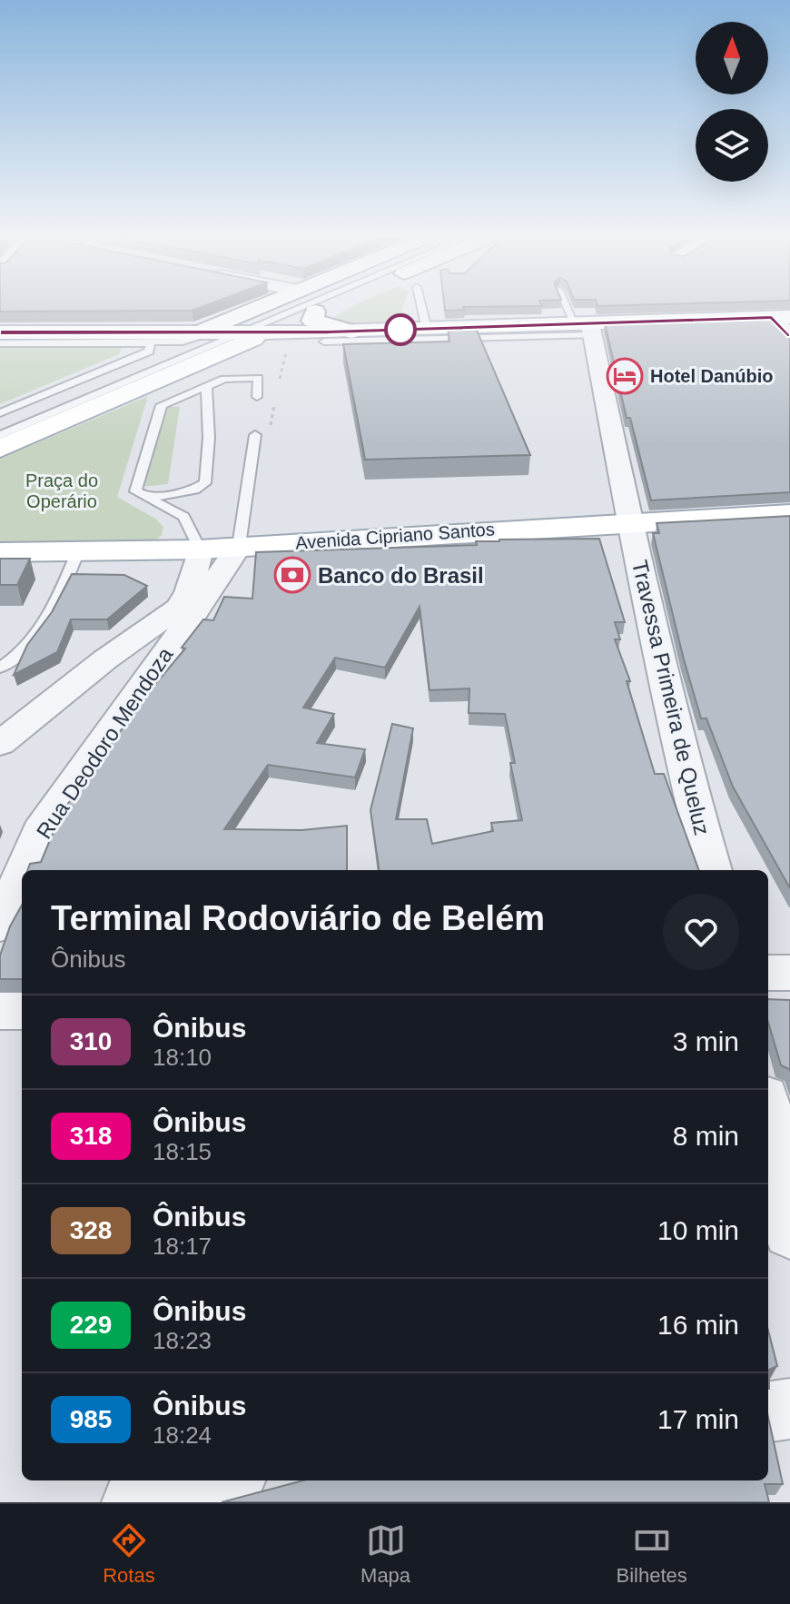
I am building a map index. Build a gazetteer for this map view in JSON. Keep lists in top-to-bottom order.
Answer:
{
  "streets": {
    "main road": ["Avenida Cipriano Santos"],
    "street": ["Travessa Primeira de Queluz", "Rua Deodoro Mendoza"]
  },
  "crossings": [
    ["Avenida Cipriano Santos", "Travessa Primeira de Queluz"],
    ["Avenida Cipriano Santos", "Rua Deodoro Mendoza"]
  ],
  "parks": ["Praça do Operário"],
  "places": {
    "hotel": ["Hotel Danúbio"],
    "bank": ["Banco do Brasil"]
  },
  "lines": ["bus line 310"],
  "north": "top",
  "page": {
    "heading": ["Terminal Rodoviário de Belém", "Ônibus"],
    "list": [
      {
        "mark": "310",
        "name": "Ônibus",
        "note": "18:10",
        "value": "3 min"
      },
      {
        "mark": "318",
        "name": "Ônibus",
        "note": "18:15",
        "value": "8 min"
      },
      {
        "mark": "328",
        "name": "Ônibus",
        "note": "18:17",
        "value": "10 min"
      },
      {
        "mark": "229",
        "name": "Ônibus",
        "note": "18:23",
        "value": "16 min"
      },
      {
        "mark": "985",
        "name": "Ônibus",
        "note": "18:24",
        "value": "17 min"
      }
    ],
    "tabs": ["Rotas", "Mapa", "Bilhetes"]
  }
}
